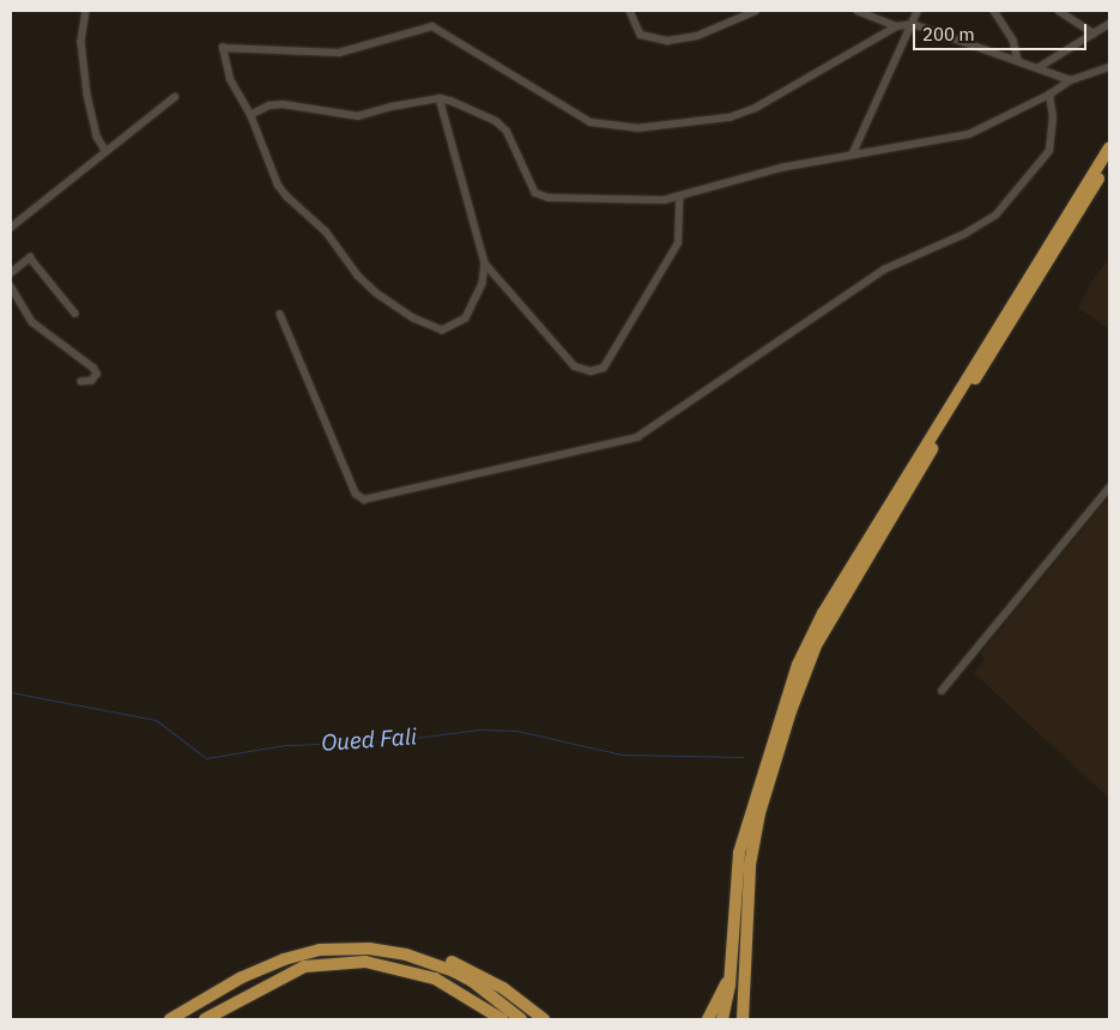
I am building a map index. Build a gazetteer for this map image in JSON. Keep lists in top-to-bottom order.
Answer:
{
  "water": ["Oued Fali"],
  "scale_bar": "200 m"
}
